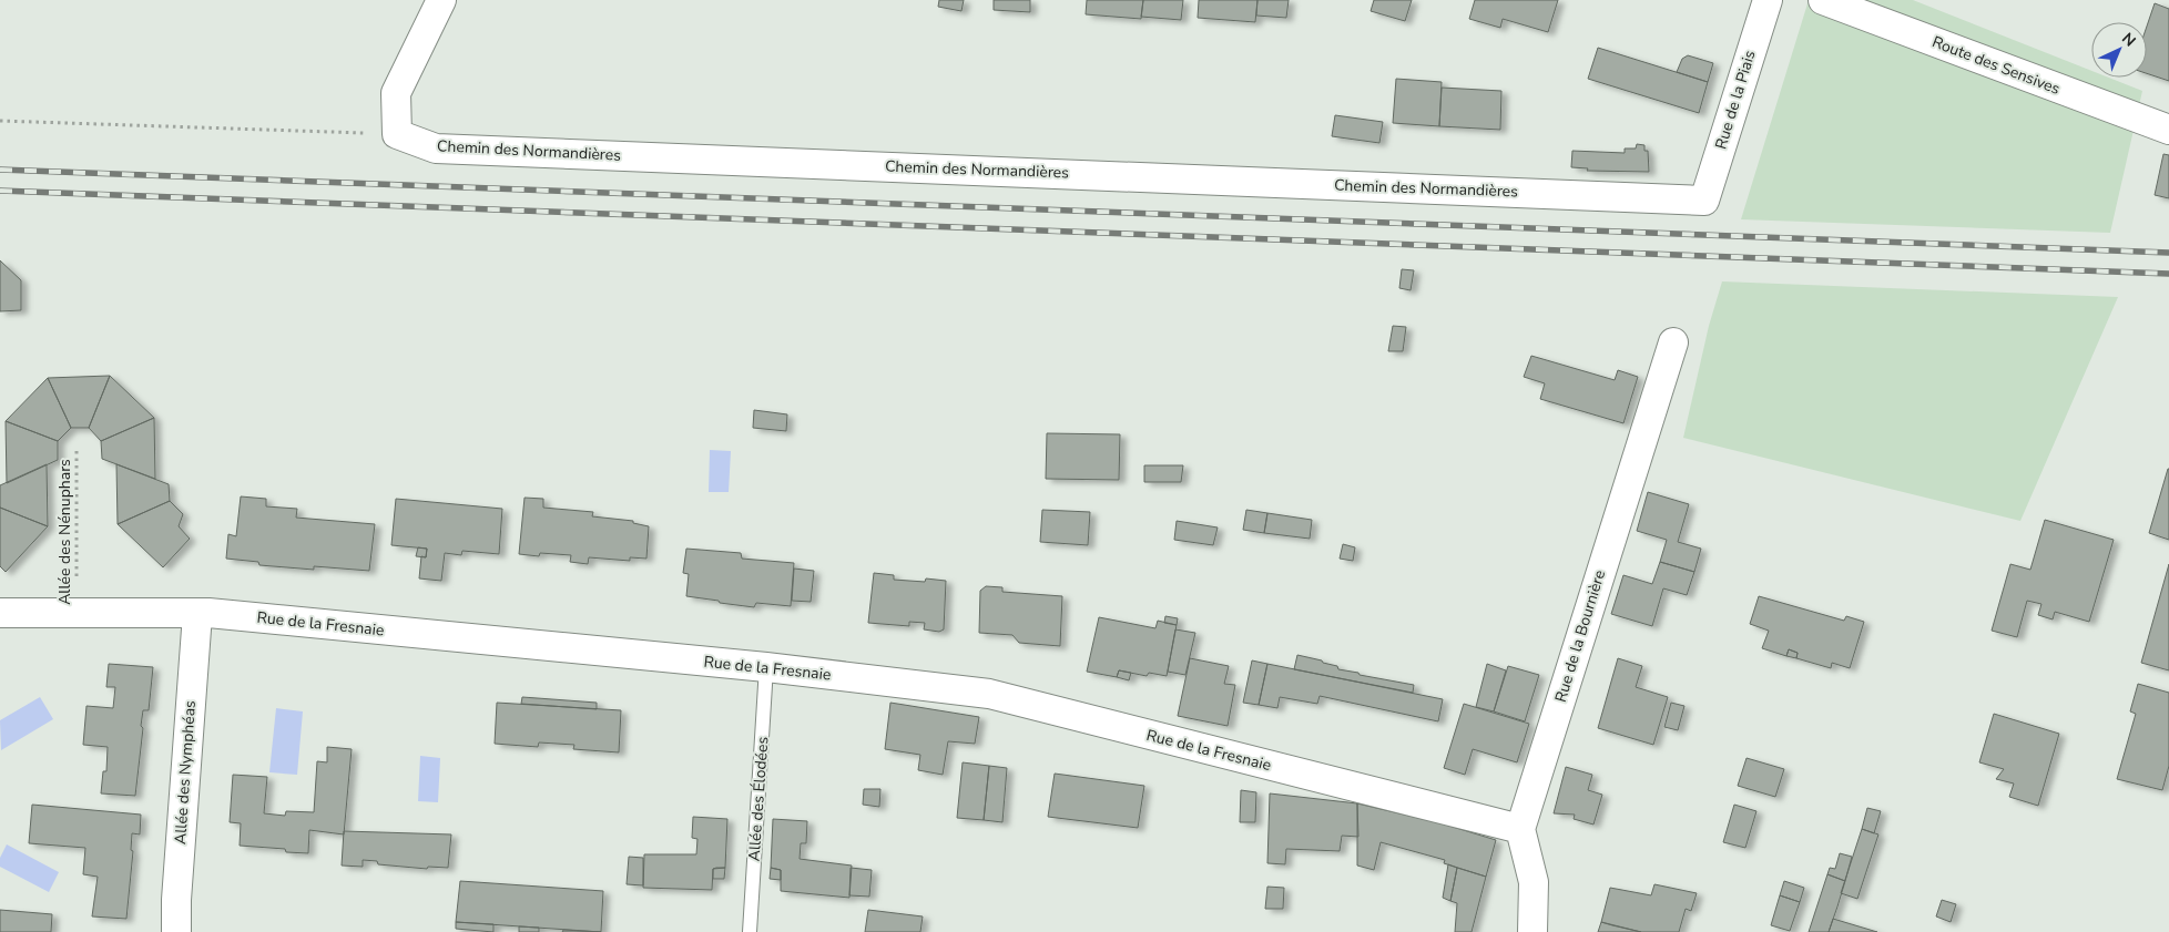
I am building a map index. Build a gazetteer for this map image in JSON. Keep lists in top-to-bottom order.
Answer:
{
  "streets": {
    "street": [
      "Route des Sensives",
      "Rue de la Piais",
      "Chemin des Normandières",
      "Rue de la Fresnaie",
      "Rue de la Bournière",
      "Allée des Nymphéas"
    ],
    "lane": ["Allée des Élodées"],
    "path": ["Allée des Nénuphars"]
  },
  "crossings": [
    ["Rue de la Piais", "Chemin des Normandières"],
    ["Allée des Nénuphars", "Rue de la Fresnaie"],
    ["Rue de la Fresnaie", "Rue de la Bournière"],
    ["Rue de la Fresnaie", "Allée des Nymphéas"],
    ["Rue de la Fresnaie", "Allée des Élodées"]
  ],
  "north": "top right"
}
